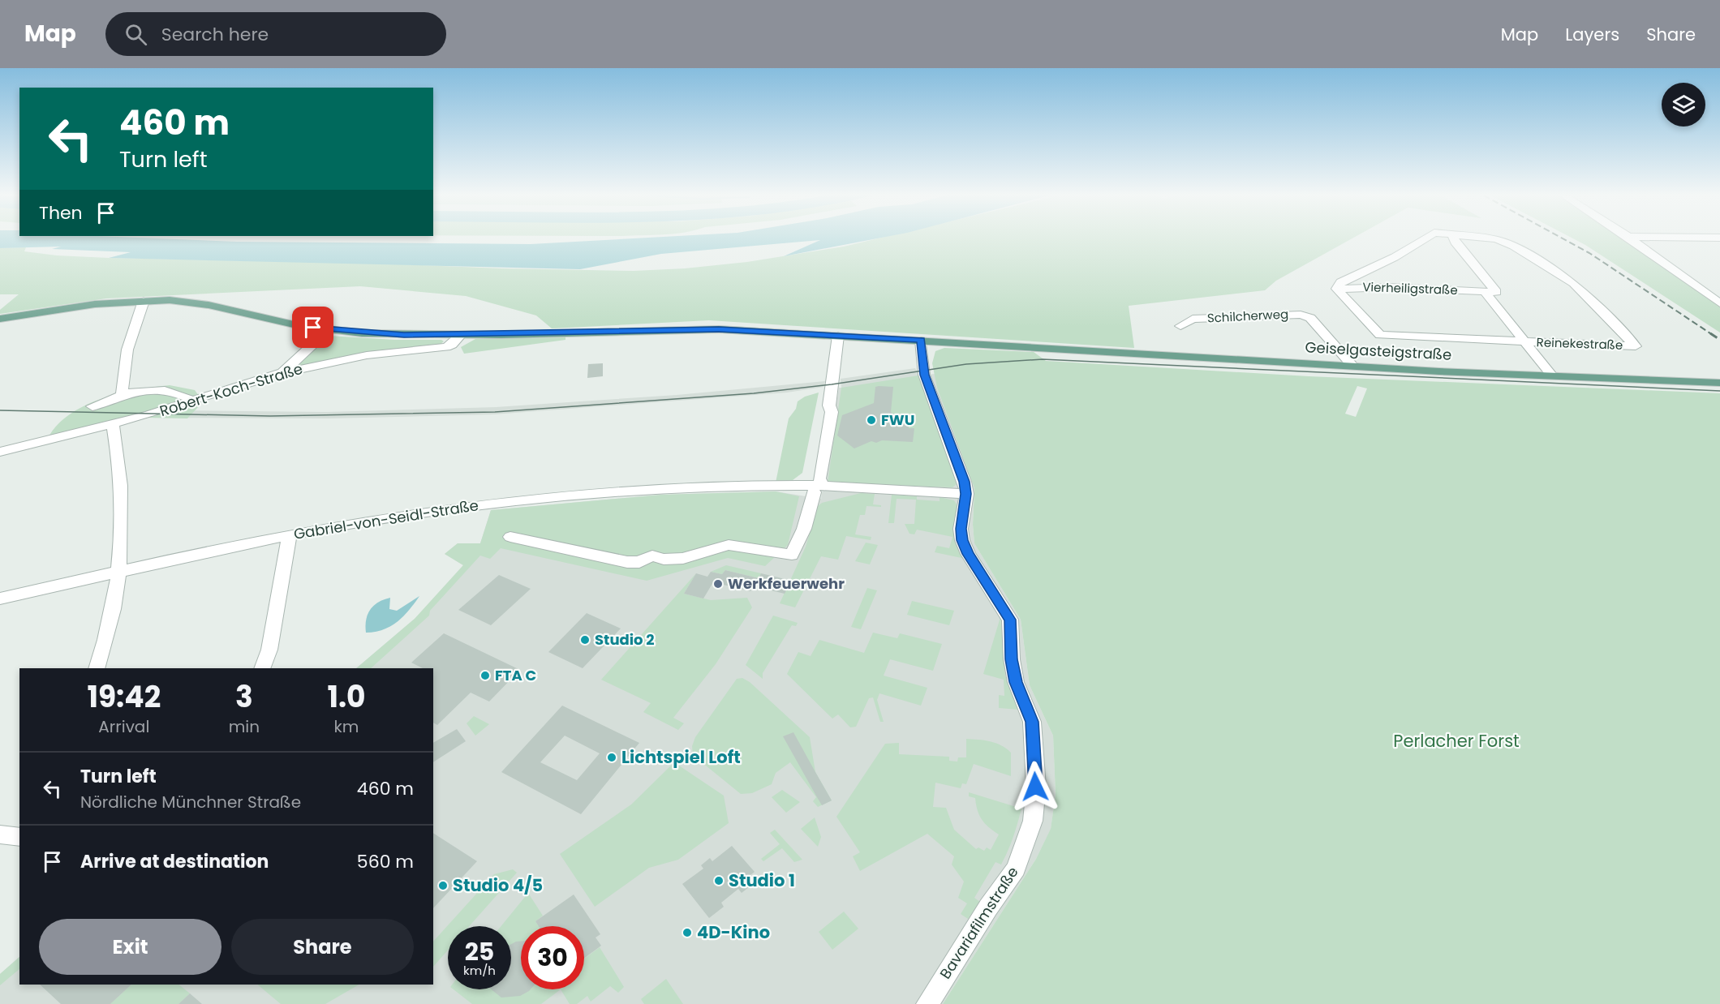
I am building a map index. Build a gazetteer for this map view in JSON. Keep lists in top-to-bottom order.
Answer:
{
  "streets": {
    "main road": ["Geiselgasteigstraße"],
    "street": [
      "Vierheiligstraße",
      "Schilcherweg",
      "Reinekestraße",
      "Robert-Koch-Straße",
      "Gabriel-von-Seidl-Straße",
      "Bavariafilmstraße"
    ]
  },
  "crossings": [
    ["Vierheiligstraße", "Reinekestraße"],
    ["Schilcherweg", "Geiselgasteigstraße"],
    ["Geiselgasteigstraße", "Robert-Koch-Straße"],
    ["Geiselgasteigstraße", "Bavariafilmstraße"],
    ["Gabriel-von-Seidl-Straße", "Bavariafilmstraße"]
  ],
  "parks": ["Perlacher Forst"],
  "places": [
    "FWU",
    "Werkfeuerwehr",
    "Studio 2",
    "FTA C",
    "Lichtspiel Loft",
    "Studio 1",
    "Studio 4/5",
    "4D-Kino"
  ],
  "page": {
    "header": "Map",
    "search": "Search here",
    "nav": ["Map", "Layers", "Share"],
    "turn": ["460 m", "Turn left"],
    "then": "Then",
    "eta": [
      "19:42",
      "Arrival",
      "3",
      "min",
      "1.0",
      "km"
    ],
    "list": [
      {
        "name": "Turn left",
        "note": "Nördliche Münchner Straße",
        "value": "460 m"
      },
      {
        "name": "Arrive at destination",
        "value": "560 m"
      }
    ],
    "buttons": ["Exit", "Share"],
    "speed": "25 km/h",
    "limit": "30"
  }
}
